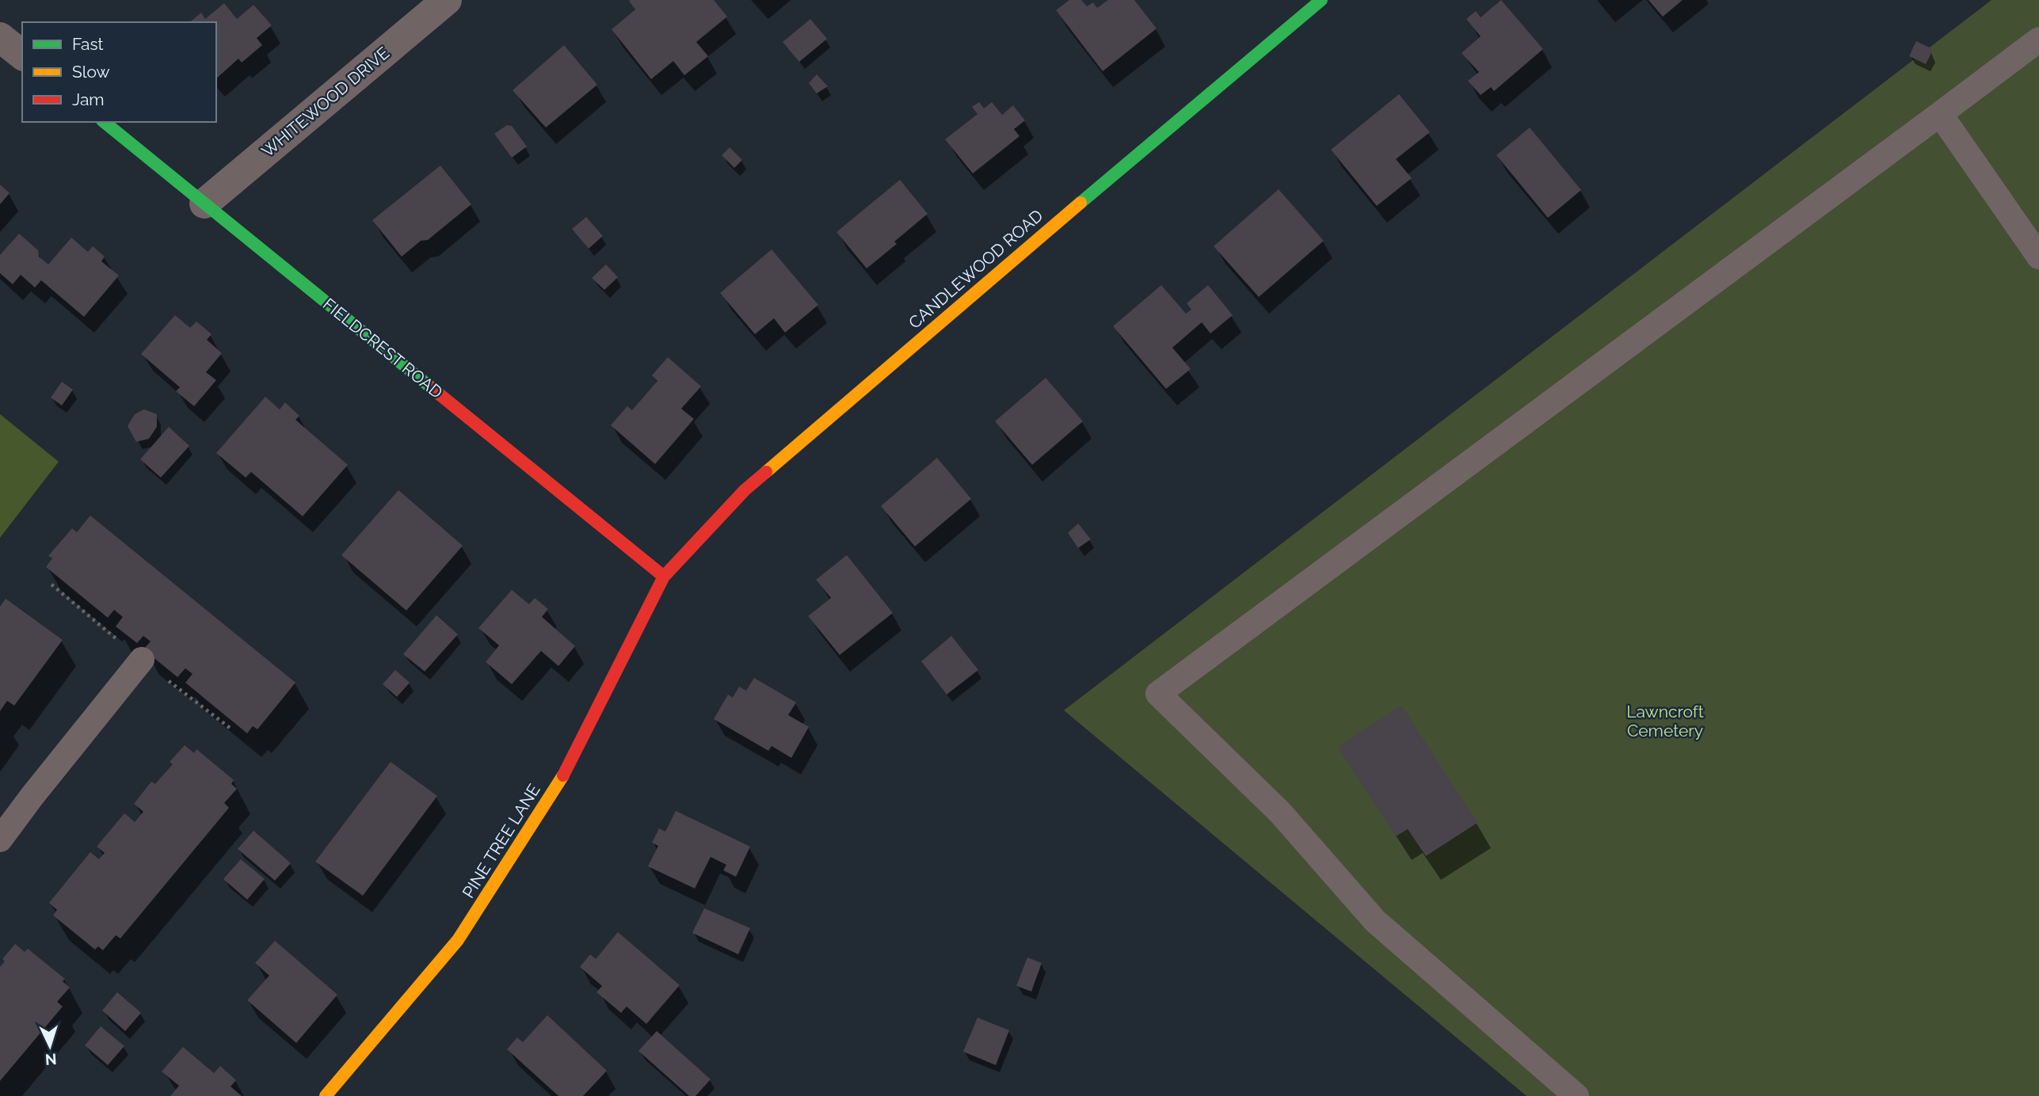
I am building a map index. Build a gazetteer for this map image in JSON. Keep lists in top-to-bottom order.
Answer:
{
  "streets": {
    "street": [
      "WHITEWOOD DRIVE",
      "CANDLEWOOD ROAD",
      "FIELDCREST ROAD",
      "PINE TREE LANE"
    ]
  },
  "crossings": [
    ["WHITEWOOD DRIVE", "FIELDCREST ROAD"],
    ["CANDLEWOOD ROAD", "FIELDCREST ROAD"],
    ["CANDLEWOOD ROAD", "PINE TREE LANE"],
    ["FIELDCREST ROAD", "PINE TREE LANE"]
  ],
  "parks": ["Lawncroft Cemetery"],
  "legend": ["Fast", "Slow", "Jam"],
  "north": "bottom"
}
